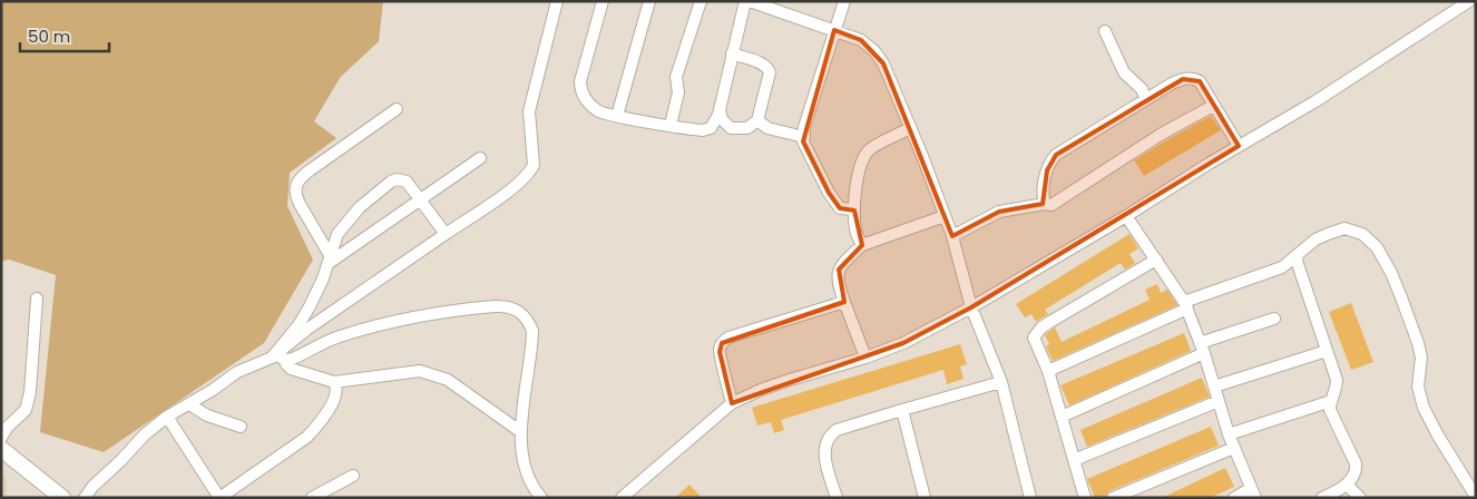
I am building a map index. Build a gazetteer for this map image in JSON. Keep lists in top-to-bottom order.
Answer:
{
  "scale_bar": "50 m"
}
